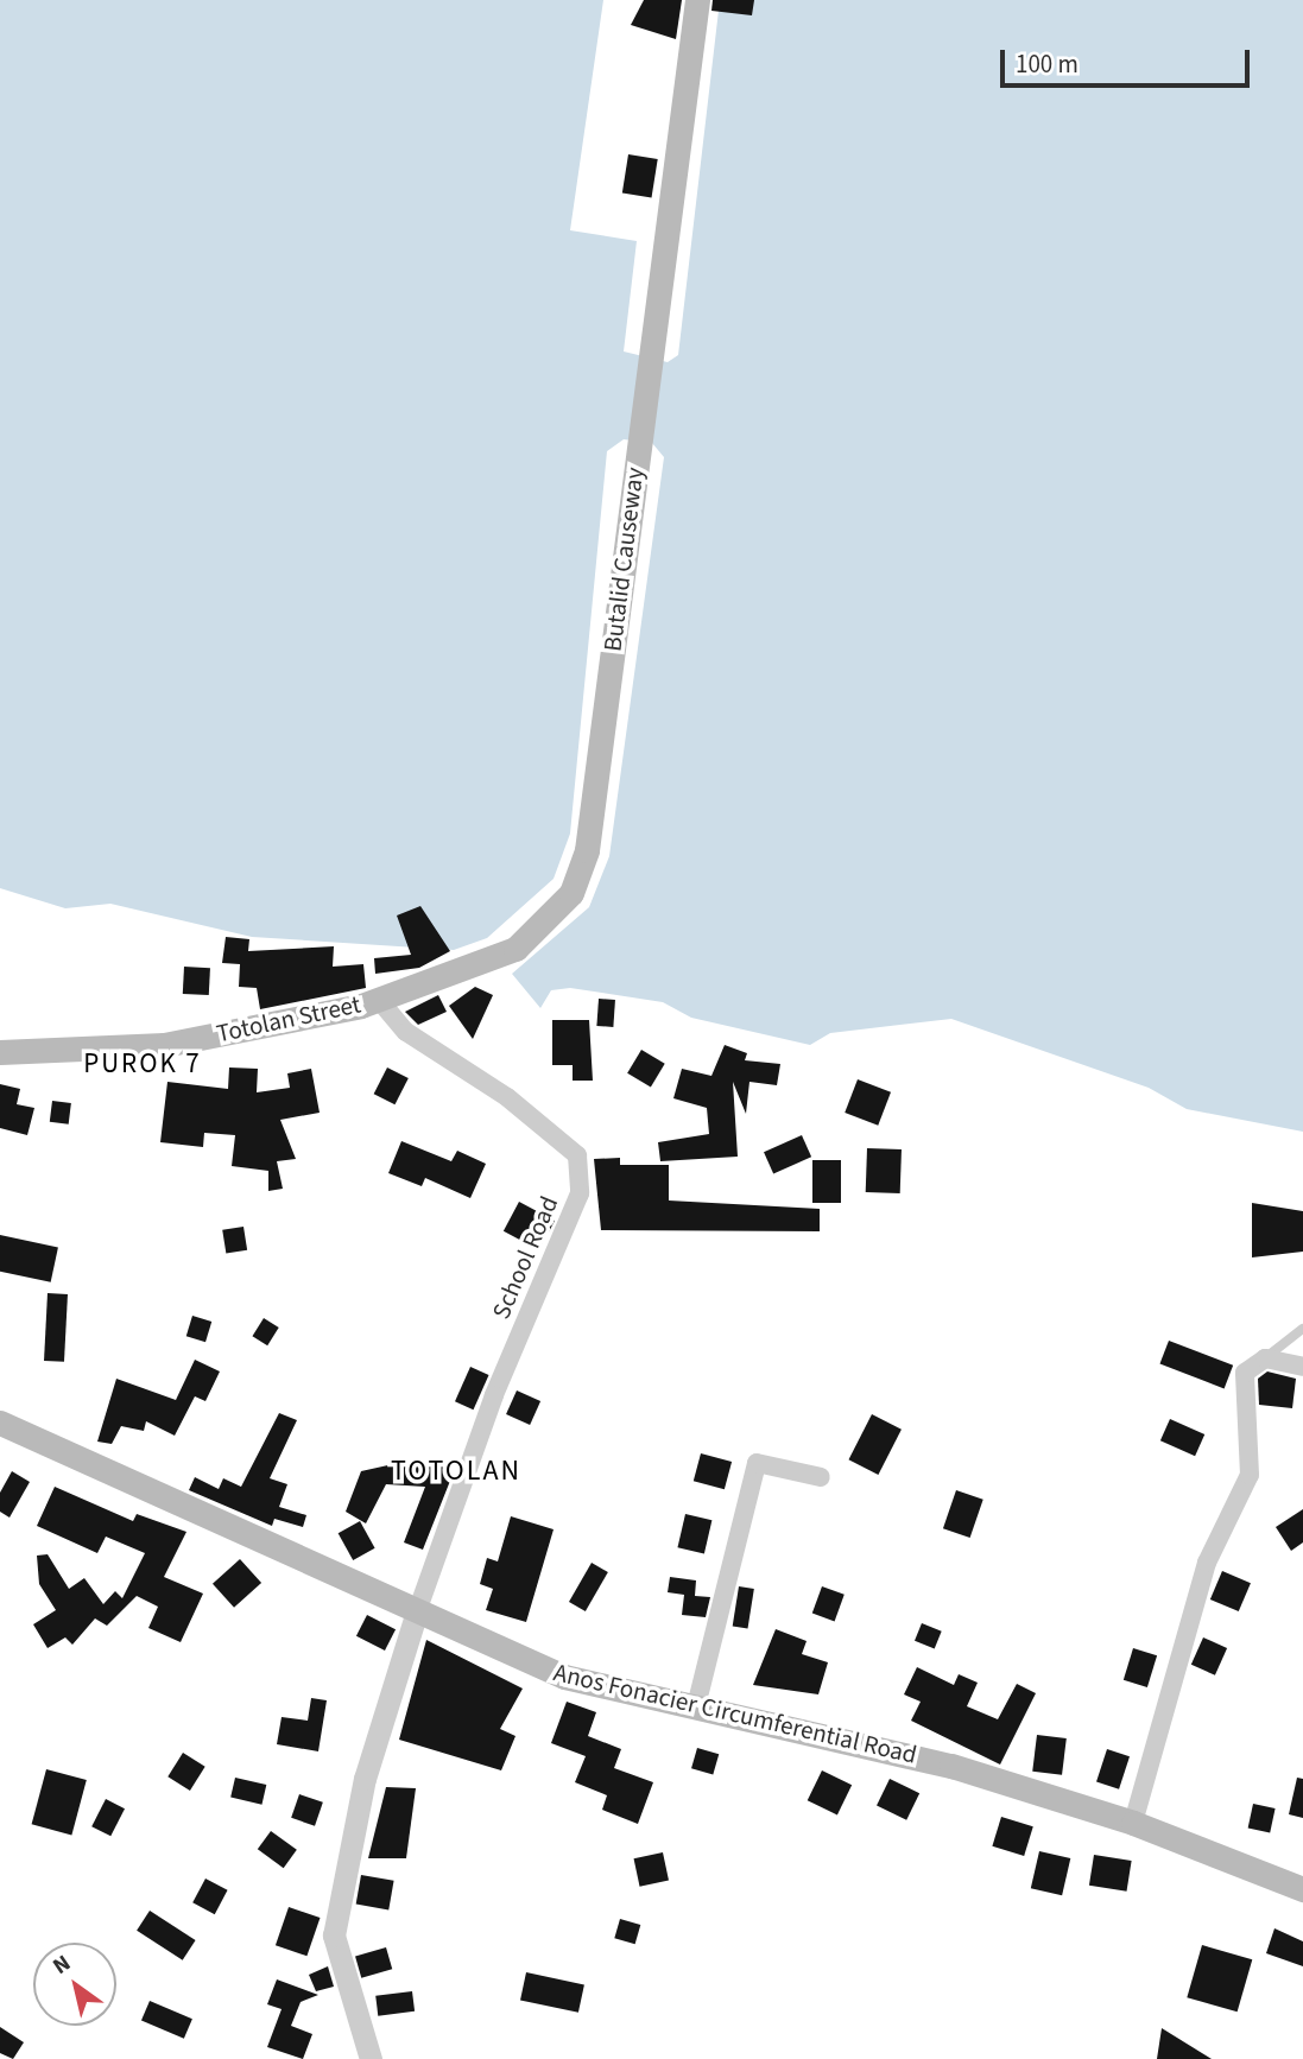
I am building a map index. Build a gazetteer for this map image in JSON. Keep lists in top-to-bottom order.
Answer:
{
  "streets": {
    "main road": ["Butalid Causeway", "Totolan Street", "Anos Fonacier Circumferential Road"],
    "street": ["School Road"]
  },
  "crossings": [
    ["Butalid Causeway", "Totolan Street"],
    ["Butalid Causeway", "School Road"],
    ["Totolan Street", "School Road"],
    ["School Road", "Anos Fonacier Circumferential Road"]
  ],
  "districts": ["PUROK 7", "TOTOLAN"],
  "scale_bar": "100 m",
  "north": "top left"
}
